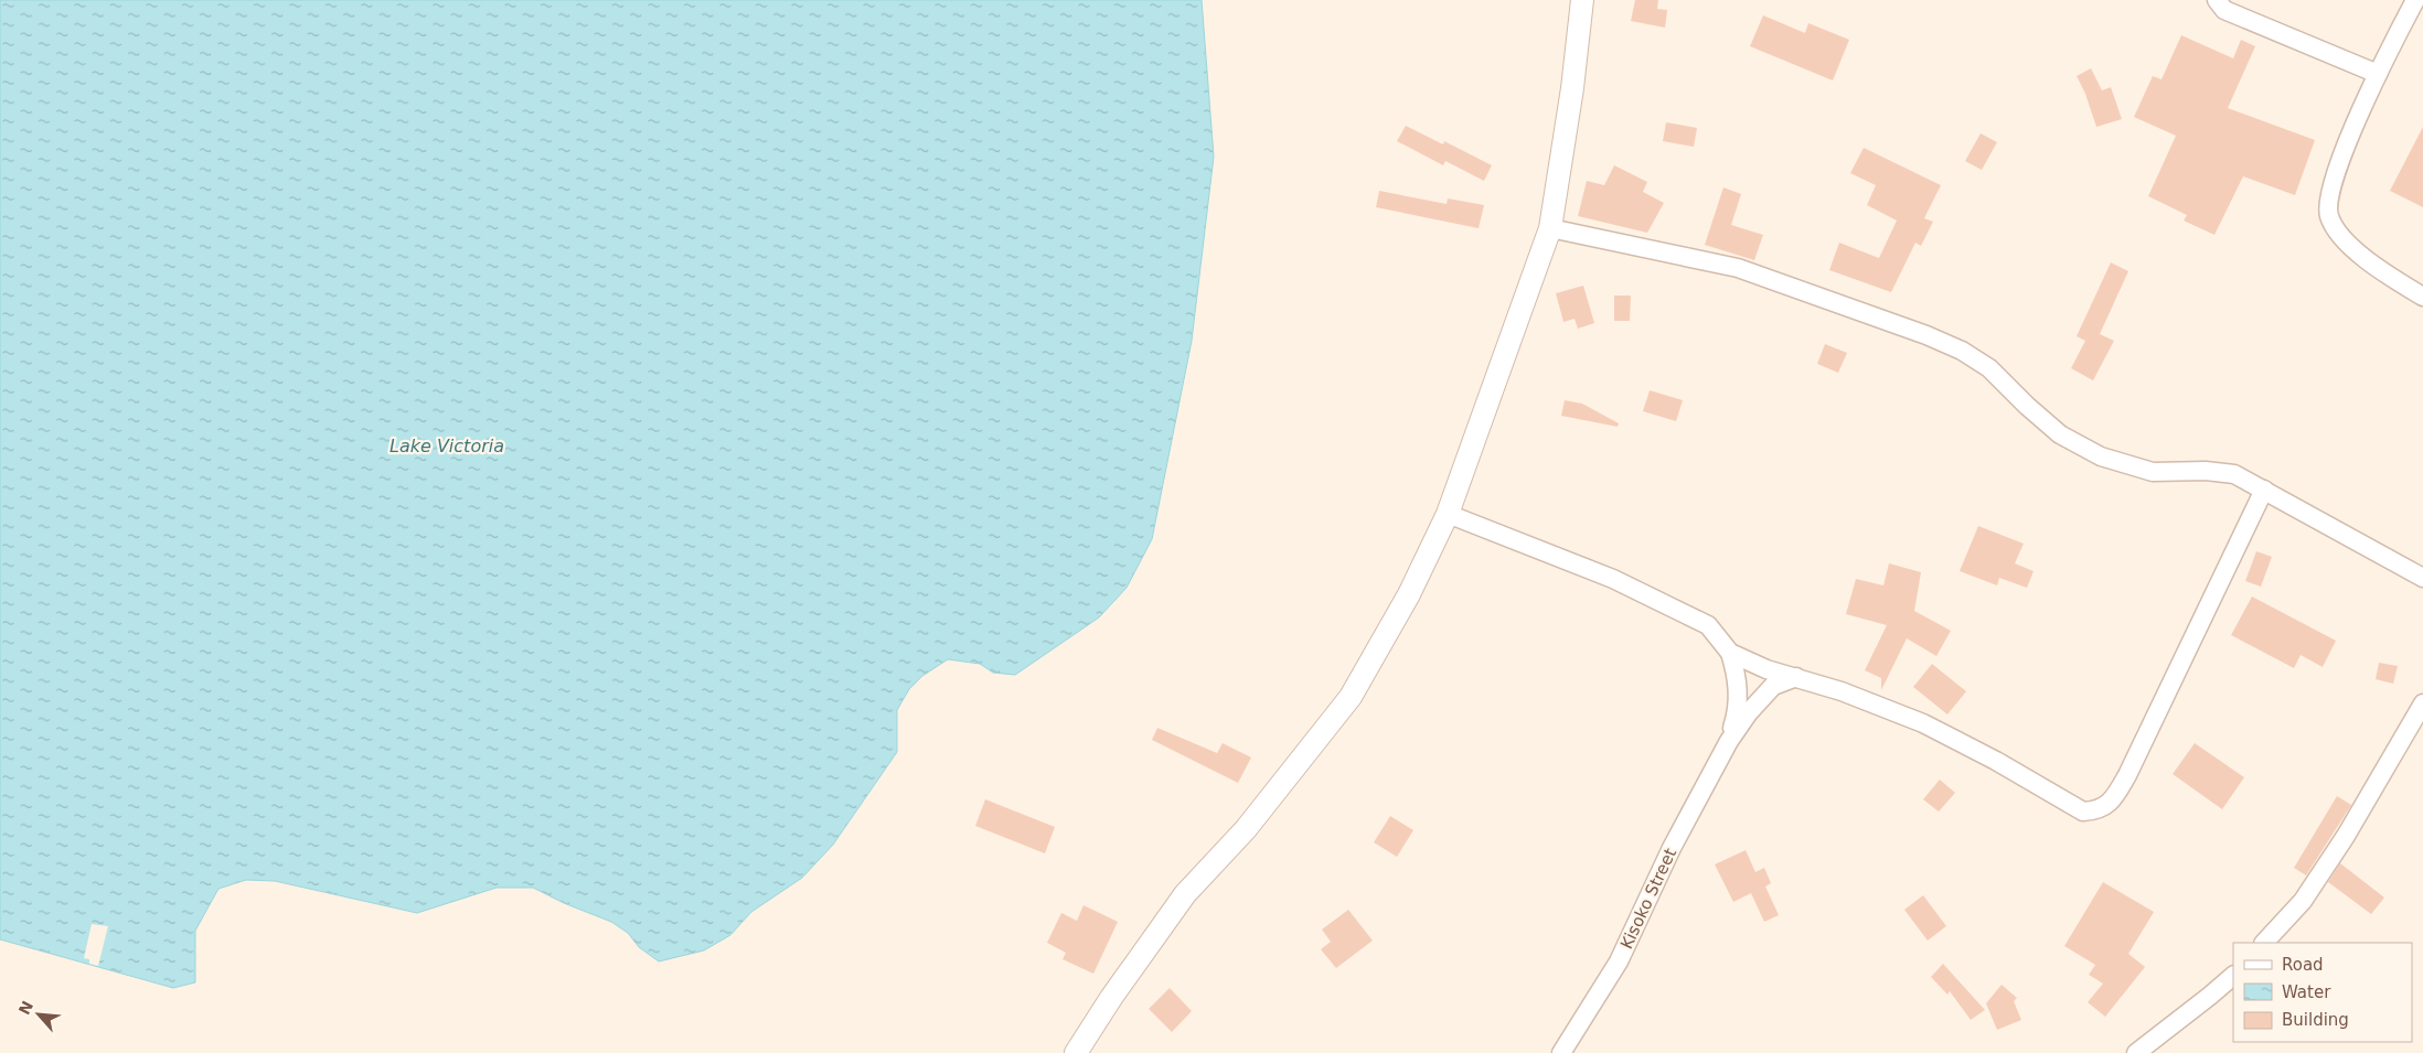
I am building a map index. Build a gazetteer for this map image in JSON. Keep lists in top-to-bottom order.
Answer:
{
  "streets": {
    "street": ["Kisoko Street"]
  },
  "water": ["Lake Victoria"],
  "legend": ["Road", "Water", "Building"],
  "north": "top left"
}
